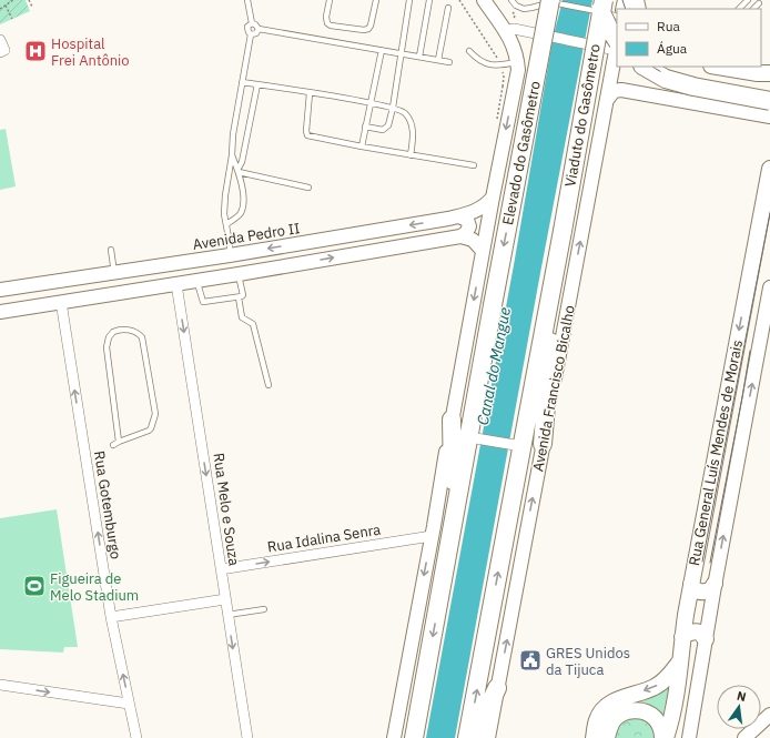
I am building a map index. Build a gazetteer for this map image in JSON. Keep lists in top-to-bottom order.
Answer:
{
  "streets": {
    "highway": ["Viaduto do Gasômetro", "Elevado do Gasômetro", "Avenida Francisco Bicalho"],
    "main road": ["Avenida Pedro II", "Rua General Luís Mendes de Morais"],
    "street": ["Rua Gotemburgo", "Rua Melo e Souza", "Rua Idalina Senra"]
  },
  "crossings": [
    ["Viaduto do Gasômetro", "Avenida Francisco Bicalho"],
    ["Rua Melo e Souza", "Rua Idalina Senra"]
  ],
  "one_way": ["Rua Gotemburgo", "Rua Melo e Souza", "Rua Idalina Senra"],
  "water": ["Canal do Mangue"],
  "places": {
    "hospital": ["Hospital Frei Antônio"],
    "sports": ["Figueira de Melo Stadium"],
    "public building": ["GRES Unidos da Tijuca"]
  },
  "legend": ["Rua", "Água"],
  "north": "top"
}
